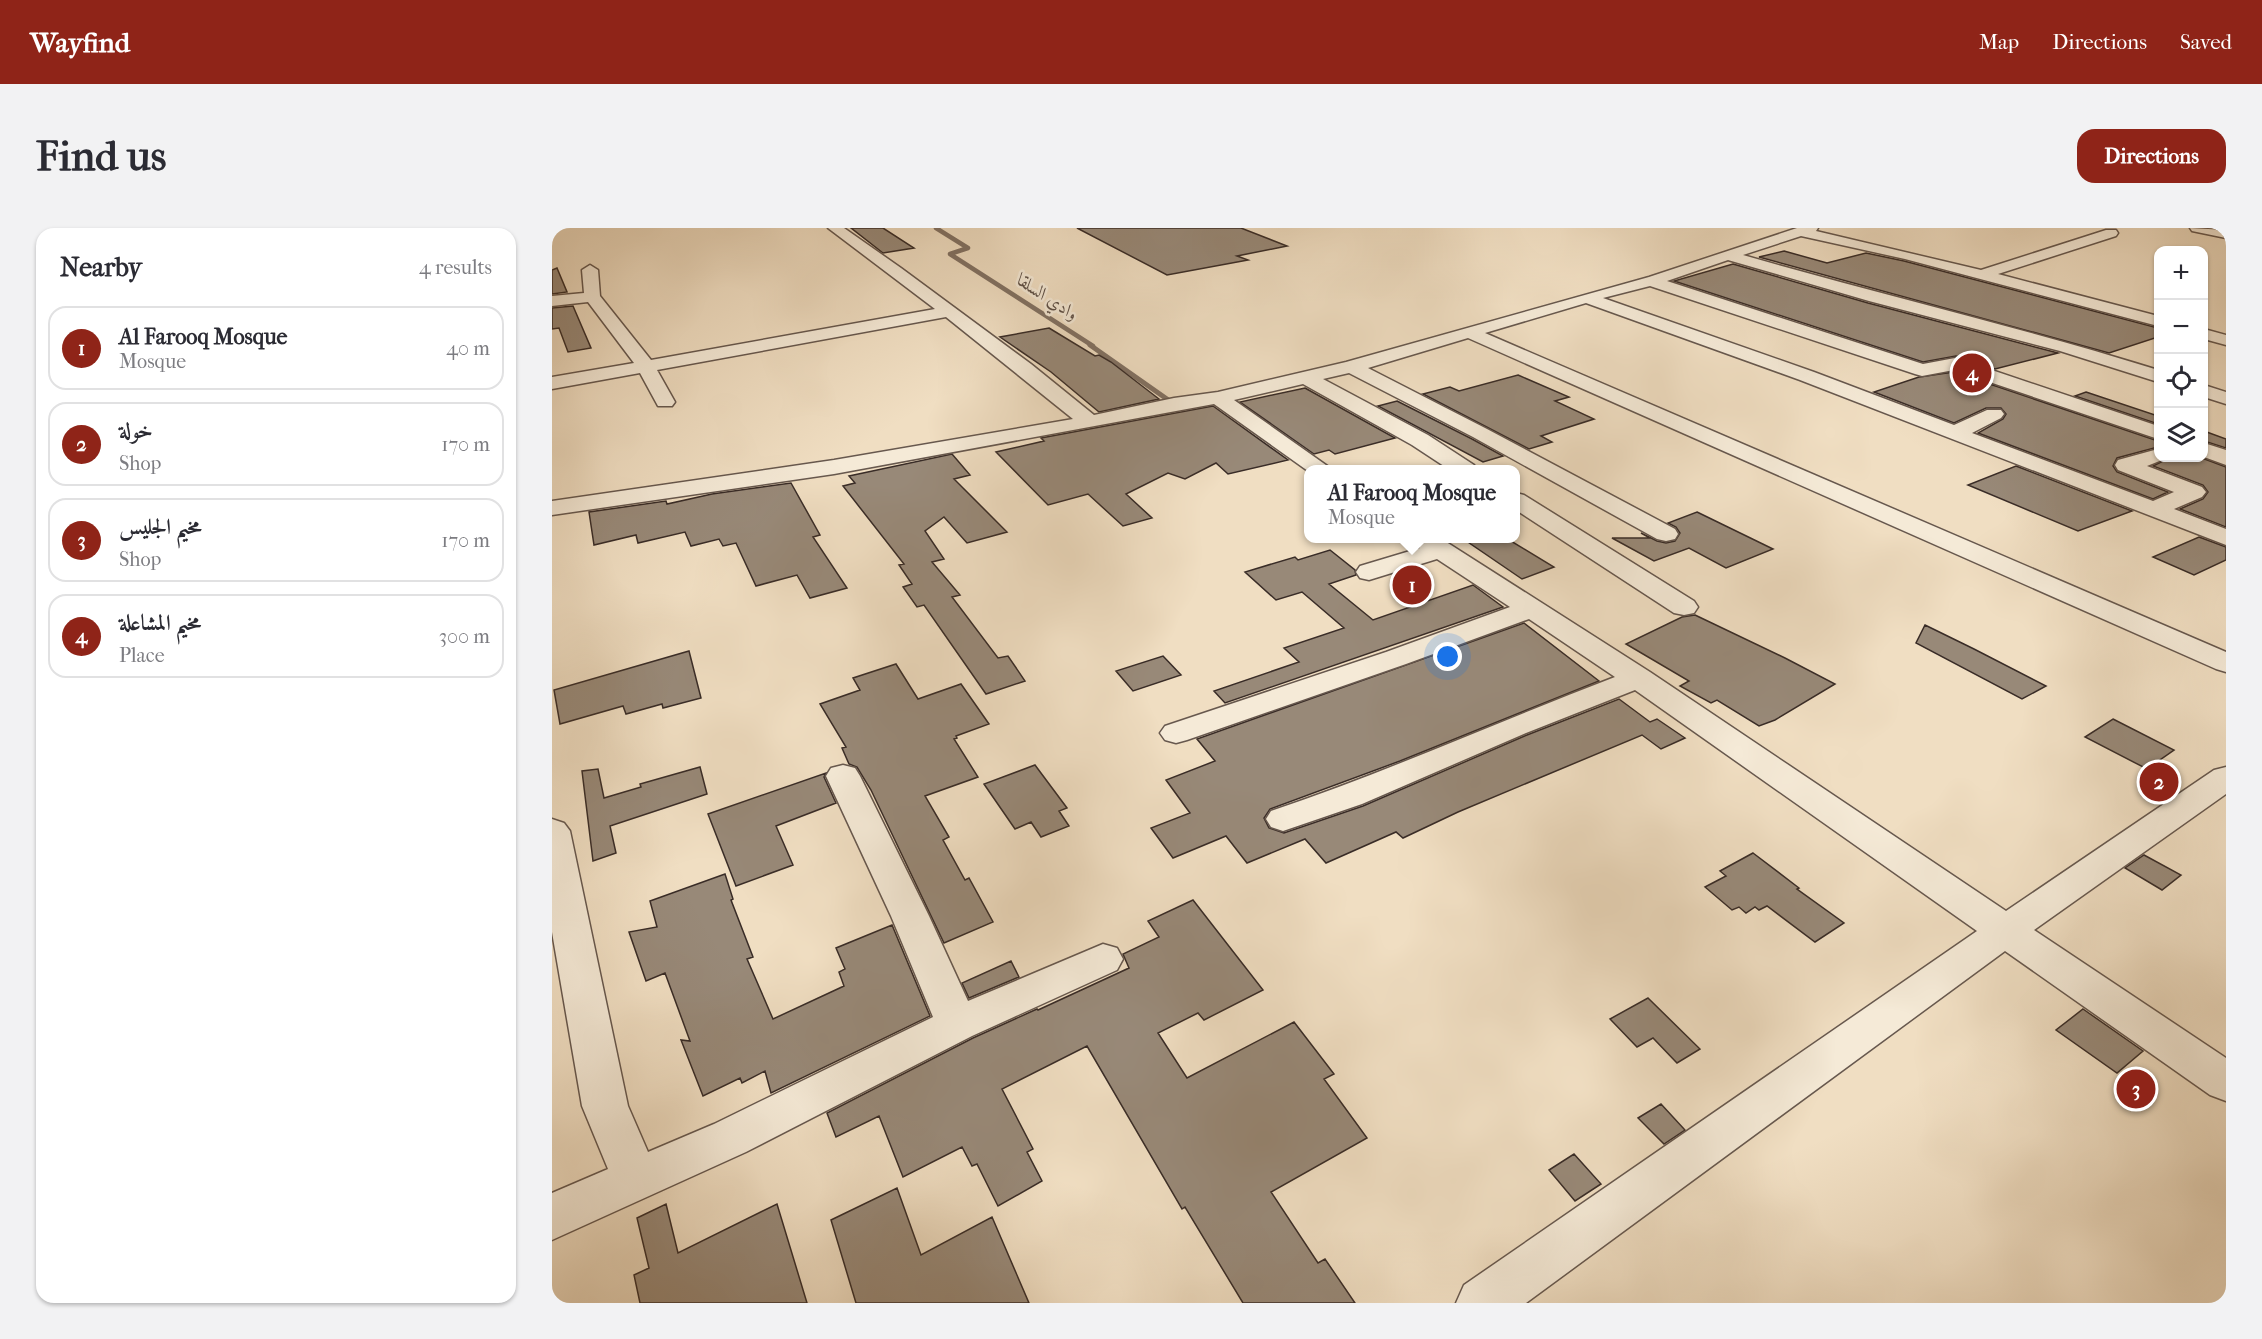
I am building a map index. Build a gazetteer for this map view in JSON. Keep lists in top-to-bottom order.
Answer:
{
  "water": ["وادي السلقا"],
  "page": {
    "header": "Wayfind",
    "nav": ["Map", "Directions", "Saved"],
    "buttons": "Directions",
    "title": "Find us",
    "heading": ["Nearby", "4 results"],
    "map_buttons": ["+", "−"],
    "list": [
      {
        "mark": "1",
        "name": "Al Farooq Mosque",
        "note": "Mosque",
        "value": "40 m"
      },
      {
        "mark": "2",
        "name": "خولة",
        "note": "Shop",
        "value": "170 m"
      },
      {
        "mark": "3",
        "name": "مخيم الجليس",
        "note": "Shop",
        "value": "170 m"
      },
      {
        "mark": "4",
        "name": "مخيم المشاعلة",
        "note": "Place",
        "value": "300 m"
      }
    ],
    "pins": [
      "4",
      "1",
      "2",
      "3"
    ],
    "popup": ["Al Farooq Mosque", "Mosque"]
  }
}
